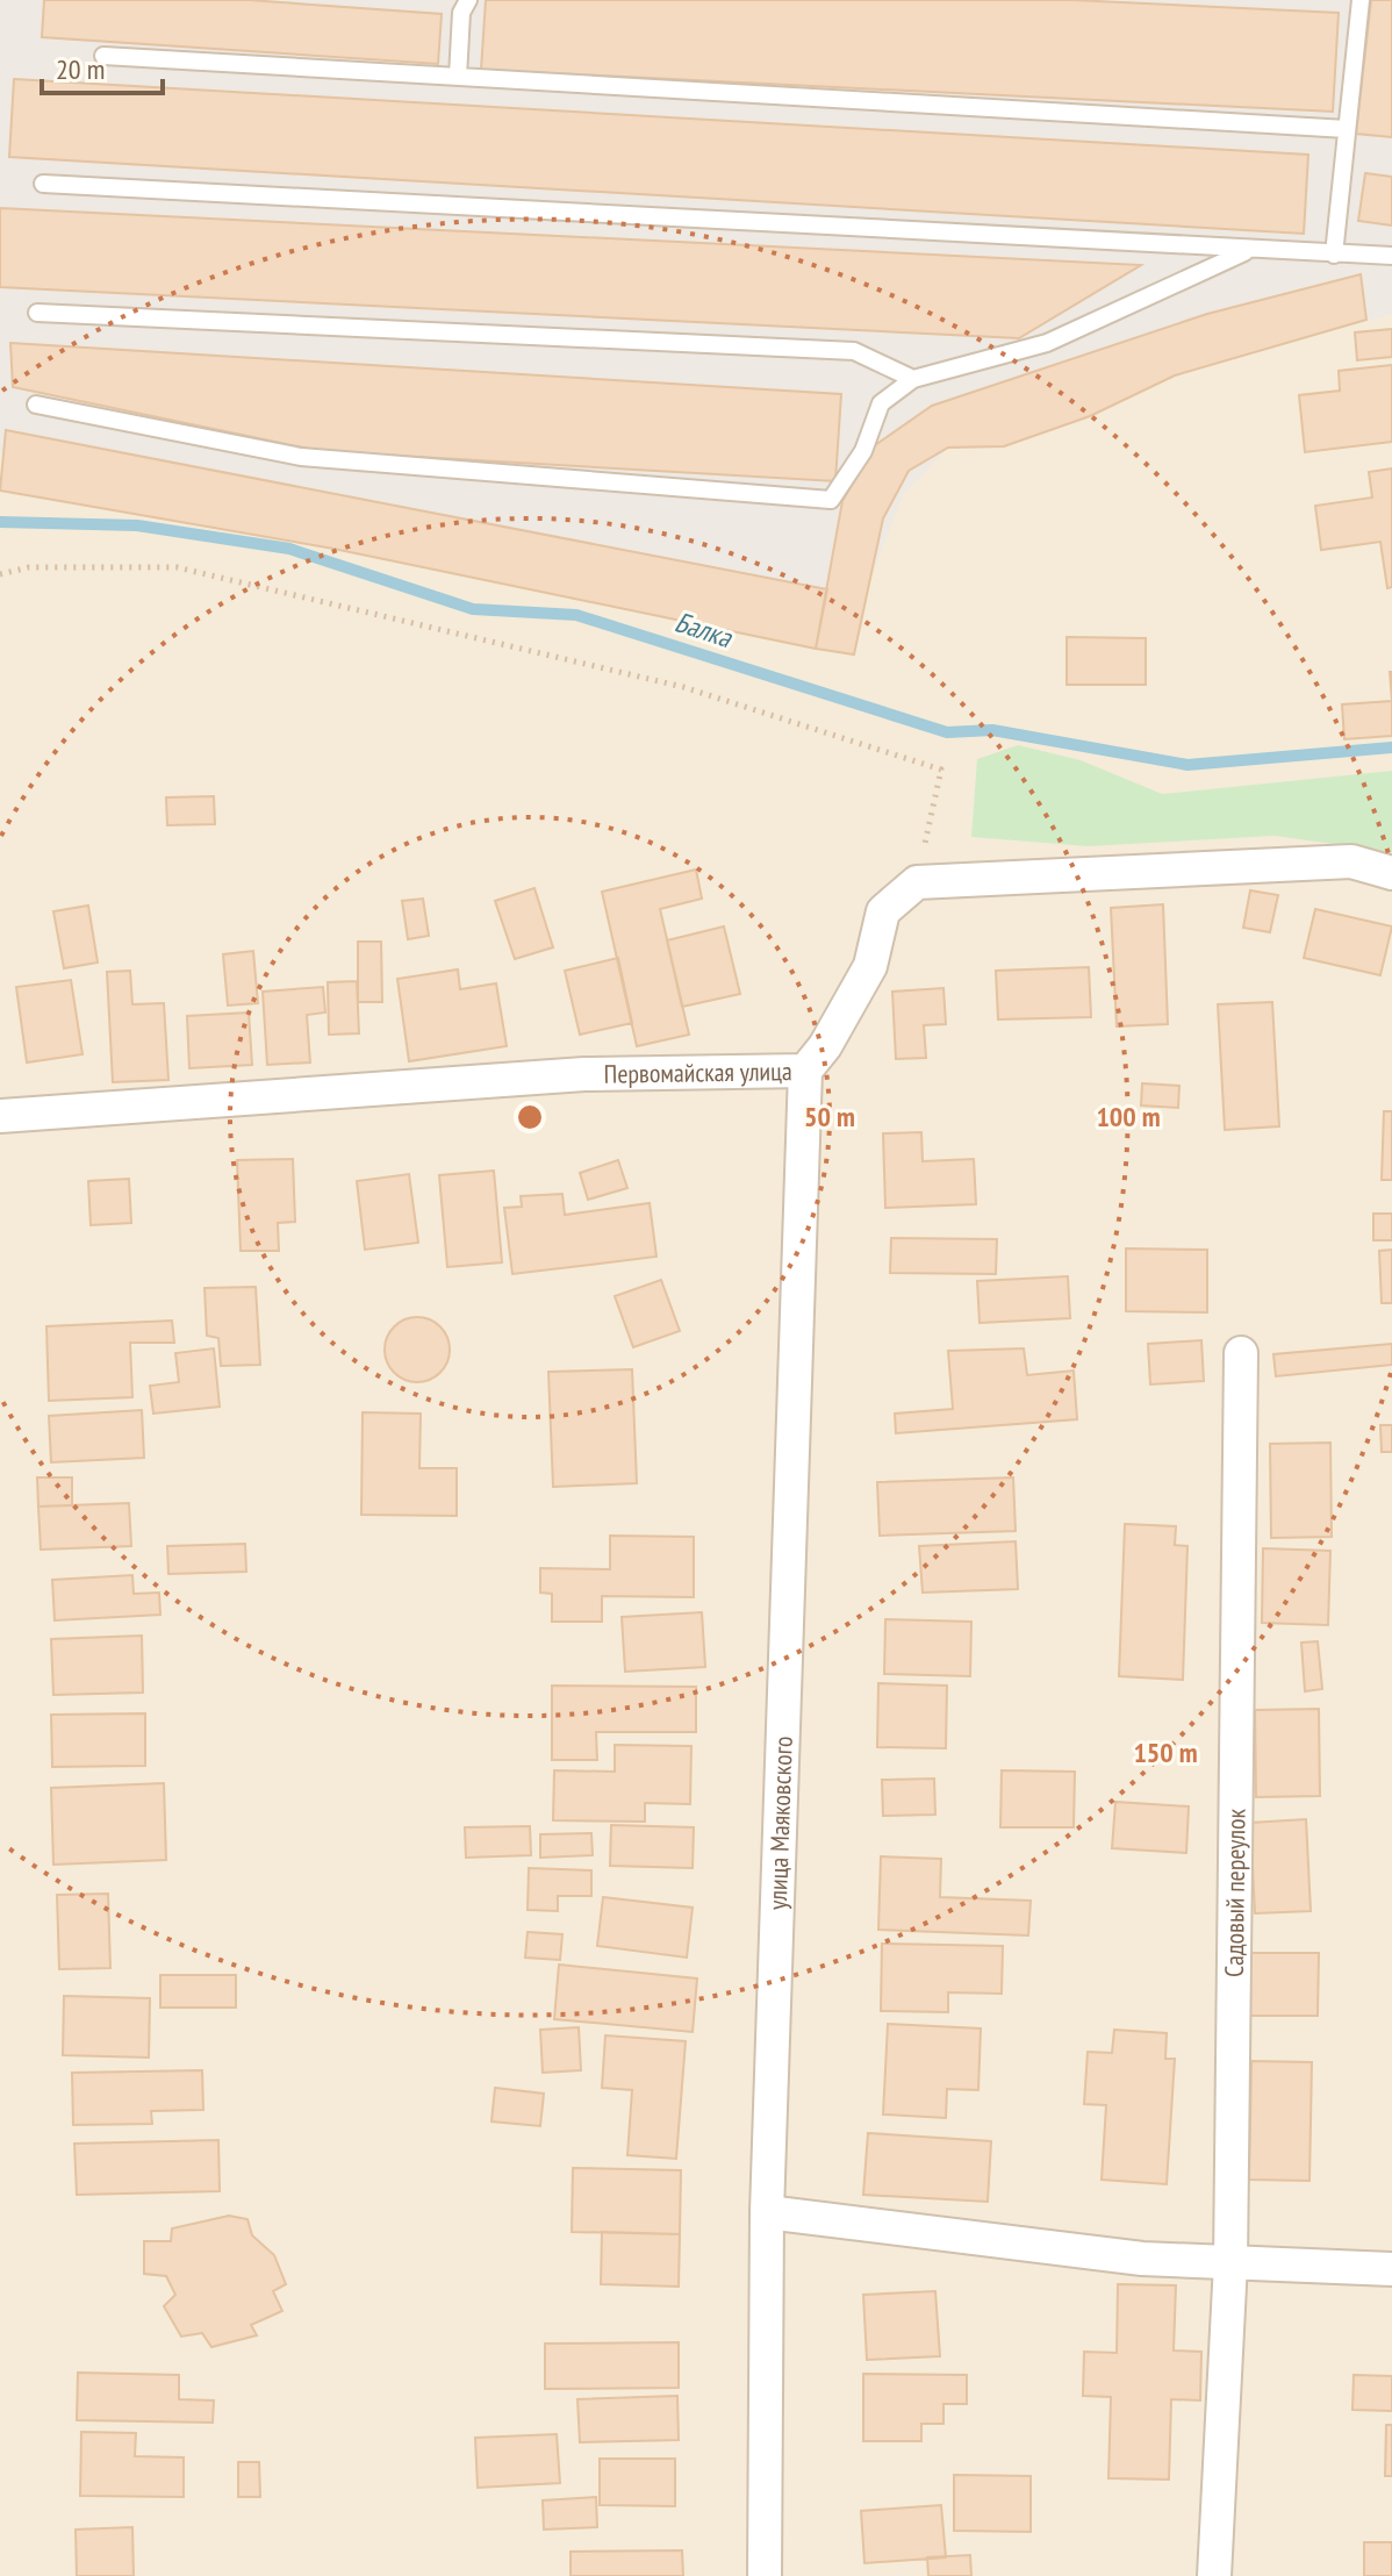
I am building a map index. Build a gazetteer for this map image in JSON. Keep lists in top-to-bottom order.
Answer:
{
  "streets": {
    "street": ["Первомайская улица", "улица Маяковского", "Садовый переулок"]
  },
  "crossings": [
    ["Первомайская улица", "улица Маяковского"]
  ],
  "water": ["Балка"],
  "scale_bar": "20 m",
  "rings": ["50 m", "100 m", "150 m"]
}
